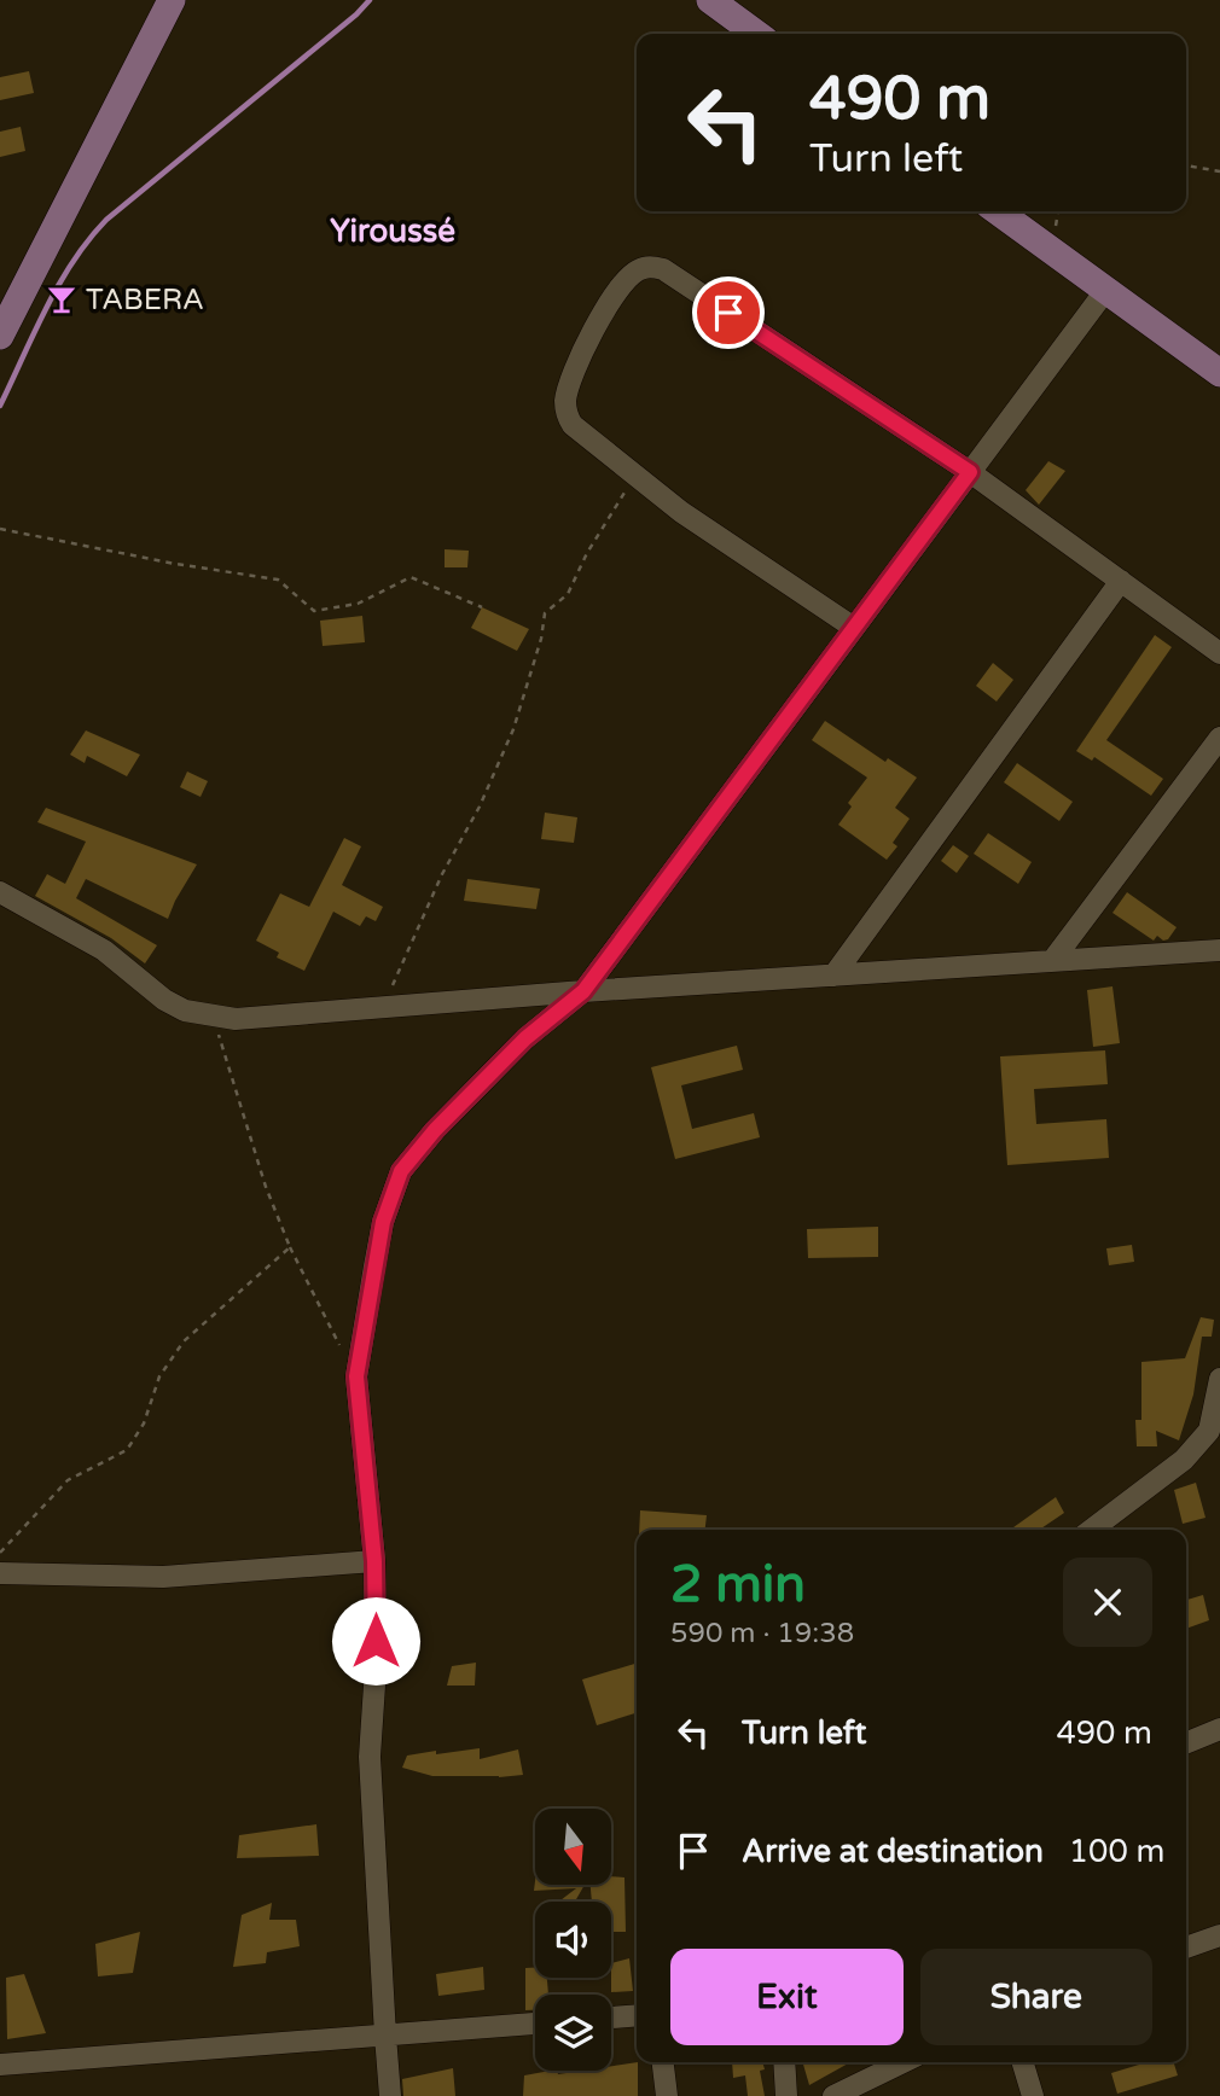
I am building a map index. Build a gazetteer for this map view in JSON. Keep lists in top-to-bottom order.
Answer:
{
  "districts": ["Yiroussé"],
  "places": {
    "bar": ["TABERA"]
  },
  "north": "bottom",
  "page": {
    "turn": ["490 m", "Turn left"],
    "heading": ["2 min", "590 m · 19:38"],
    "list": [
      {
        "name": "Turn left",
        "value": "490 m"
      },
      {
        "name": "Arrive at destination",
        "value": "100 m"
      }
    ],
    "buttons": ["Exit", "Share"]
  }
}
